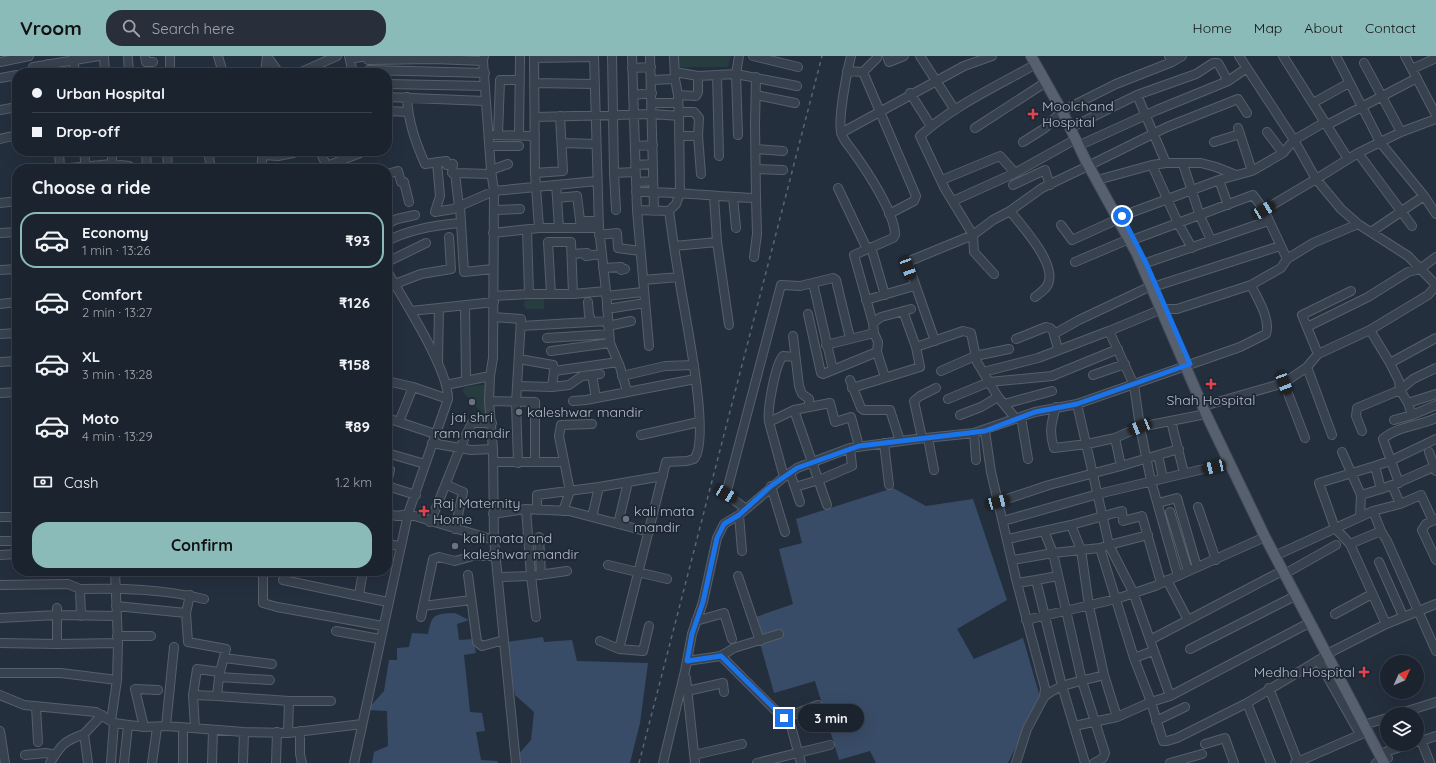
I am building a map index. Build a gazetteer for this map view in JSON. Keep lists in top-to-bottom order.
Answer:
{
  "places": {
    "health": [
      "Moolchand Hospital",
      "Shah Hospital",
      "Raj Maternity Home",
      "Medha Hospital"
    ],
    "other": [
      "jai shri ram mandir",
      "kaleshwar mandir",
      "kali mata mandir",
      "kali mata and kaleshwar mandir"
    ]
  },
  "north": "top right",
  "page": {
    "header": "Vroom",
    "search": "Search here",
    "nav": [
      "Home",
      "Map",
      "About",
      "Contact"
    ],
    "banner": ["Urban Hospital", "Drop-off"],
    "heading": "Choose a ride",
    "list": [
      {
        "name": "Economy",
        "note": "1 min · 13:26",
        "value": "₹93"
      },
      {
        "name": "Comfort",
        "note": "2 min · 13:27",
        "value": "₹126"
      },
      {
        "name": "XL",
        "note": "3 min · 13:28",
        "value": "₹158"
      },
      {
        "name": "Moto",
        "note": "4 min · 13:29",
        "value": "₹89"
      }
    ],
    "pay": ["Cash", "1.2 km"],
    "buttons": "Confirm",
    "bubble": "3 min"
  }
}
